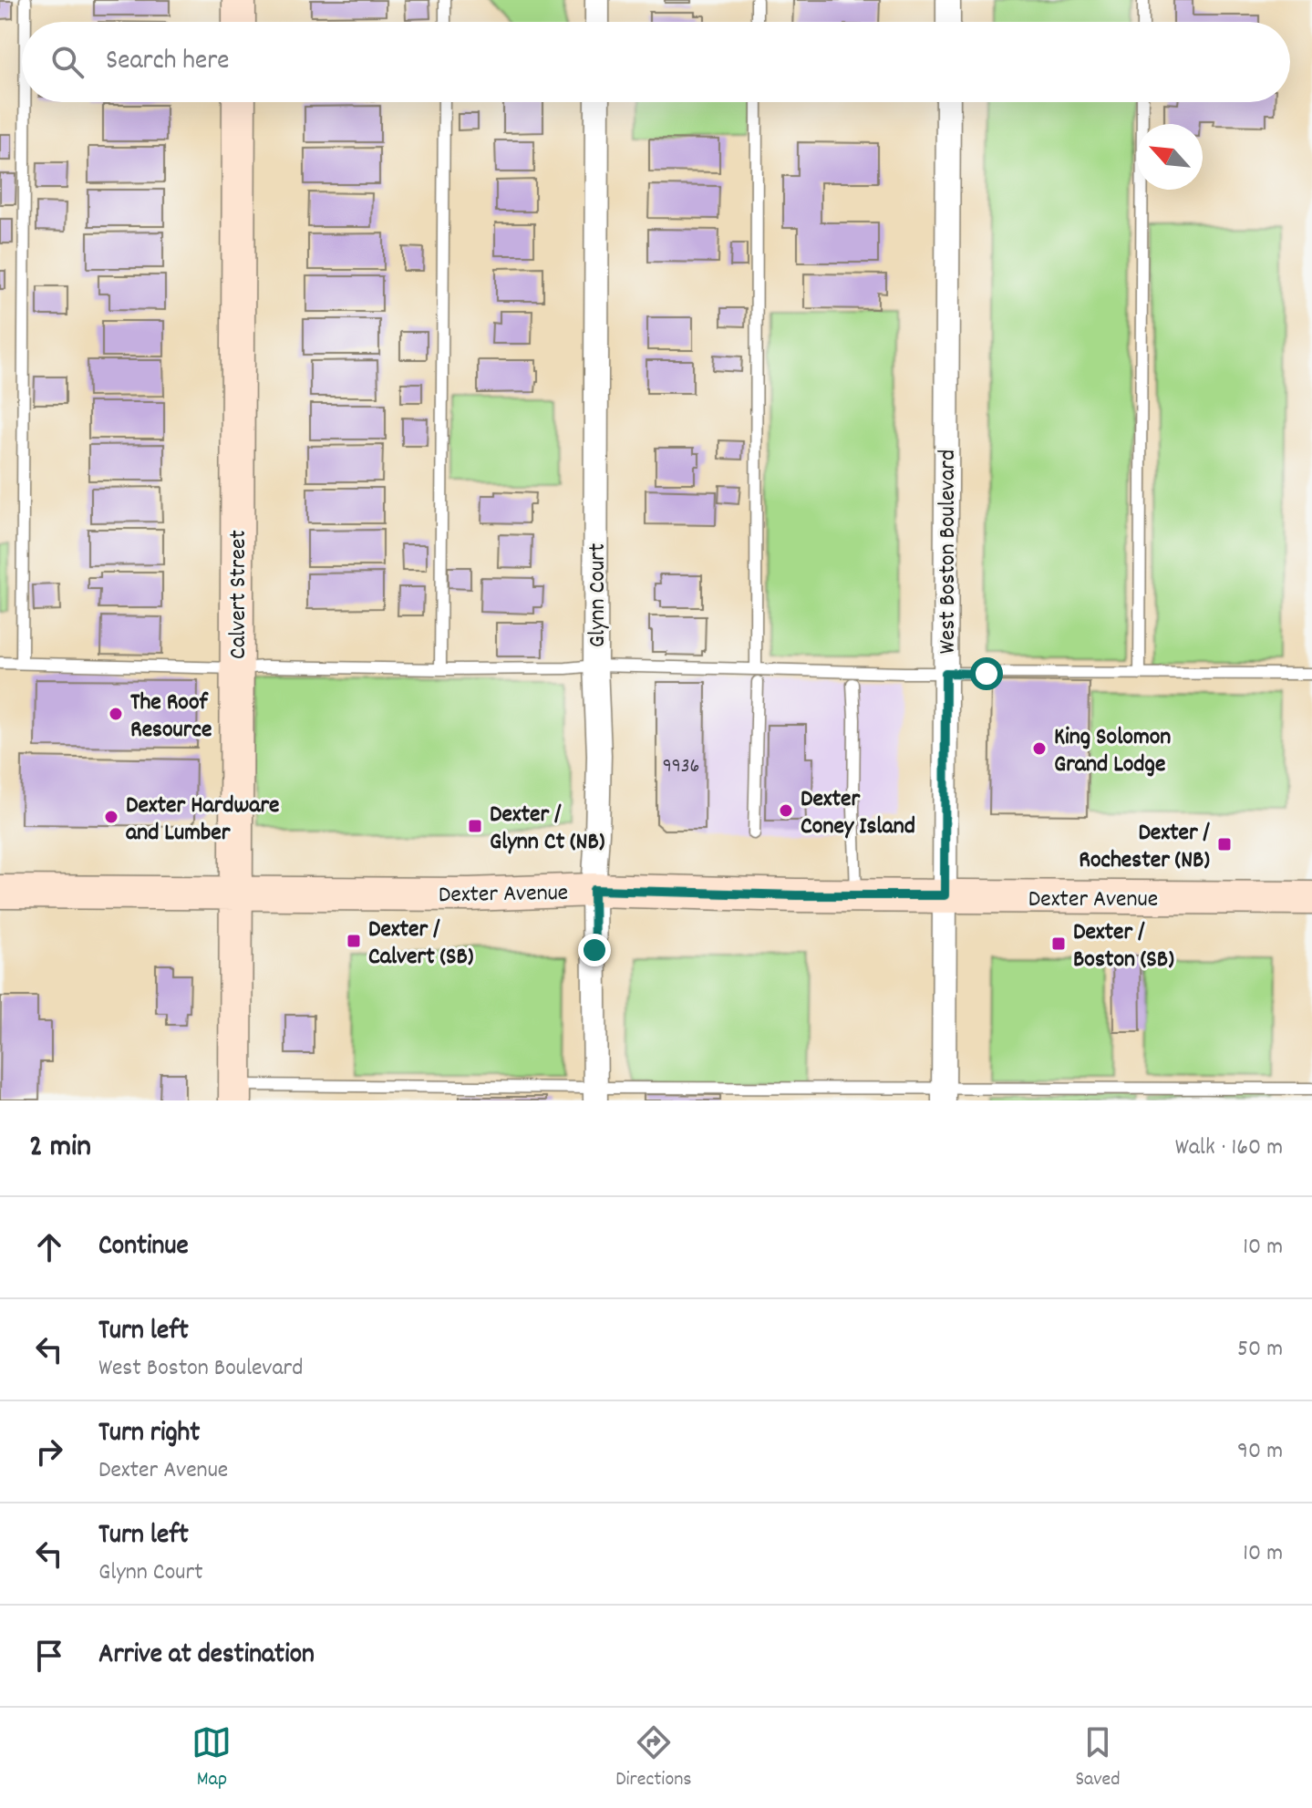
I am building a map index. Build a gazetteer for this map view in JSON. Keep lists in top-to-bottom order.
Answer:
{
  "streets": {
    "street": [
      "West Boston Boulevard",
      "Calvert Street",
      "Glynn Court",
      "Dexter Avenue"
    ]
  },
  "crossings": [
    ["West Boston Boulevard", "Dexter Avenue"],
    ["Calvert Street", "Dexter Avenue"],
    ["Glynn Court", "Dexter Avenue"]
  ],
  "places": {
    "other": [
      "The Roof Resource",
      "King Solomon Grand Lodge",
      "Dexter Coney Island",
      "Dexter Hardware and Lumber"
    ],
    "transit": [
      "Dexter / Glynn Ct (NB)",
      "Dexter / Rochester (NB)",
      "Dexter / Calvert (SB)",
      "Dexter / Boston (SB)"
    ]
  },
  "house_numbers": ["9936"],
  "north": "top left",
  "page": {
    "search": "Search here",
    "heading": ["2 min", "Walk · 160 m"],
    "list": [
      ["Continue", "10 m"],
      ["Turn left", "West Boston Boulevard", "50 m"],
      ["Turn right", "Dexter Avenue", "90 m"],
      ["Turn left", "Glynn Court", "10 m"],
      "Arrive at destination"
    ],
    "nav": ["Map", "Directions", "Saved"]
  }
}
